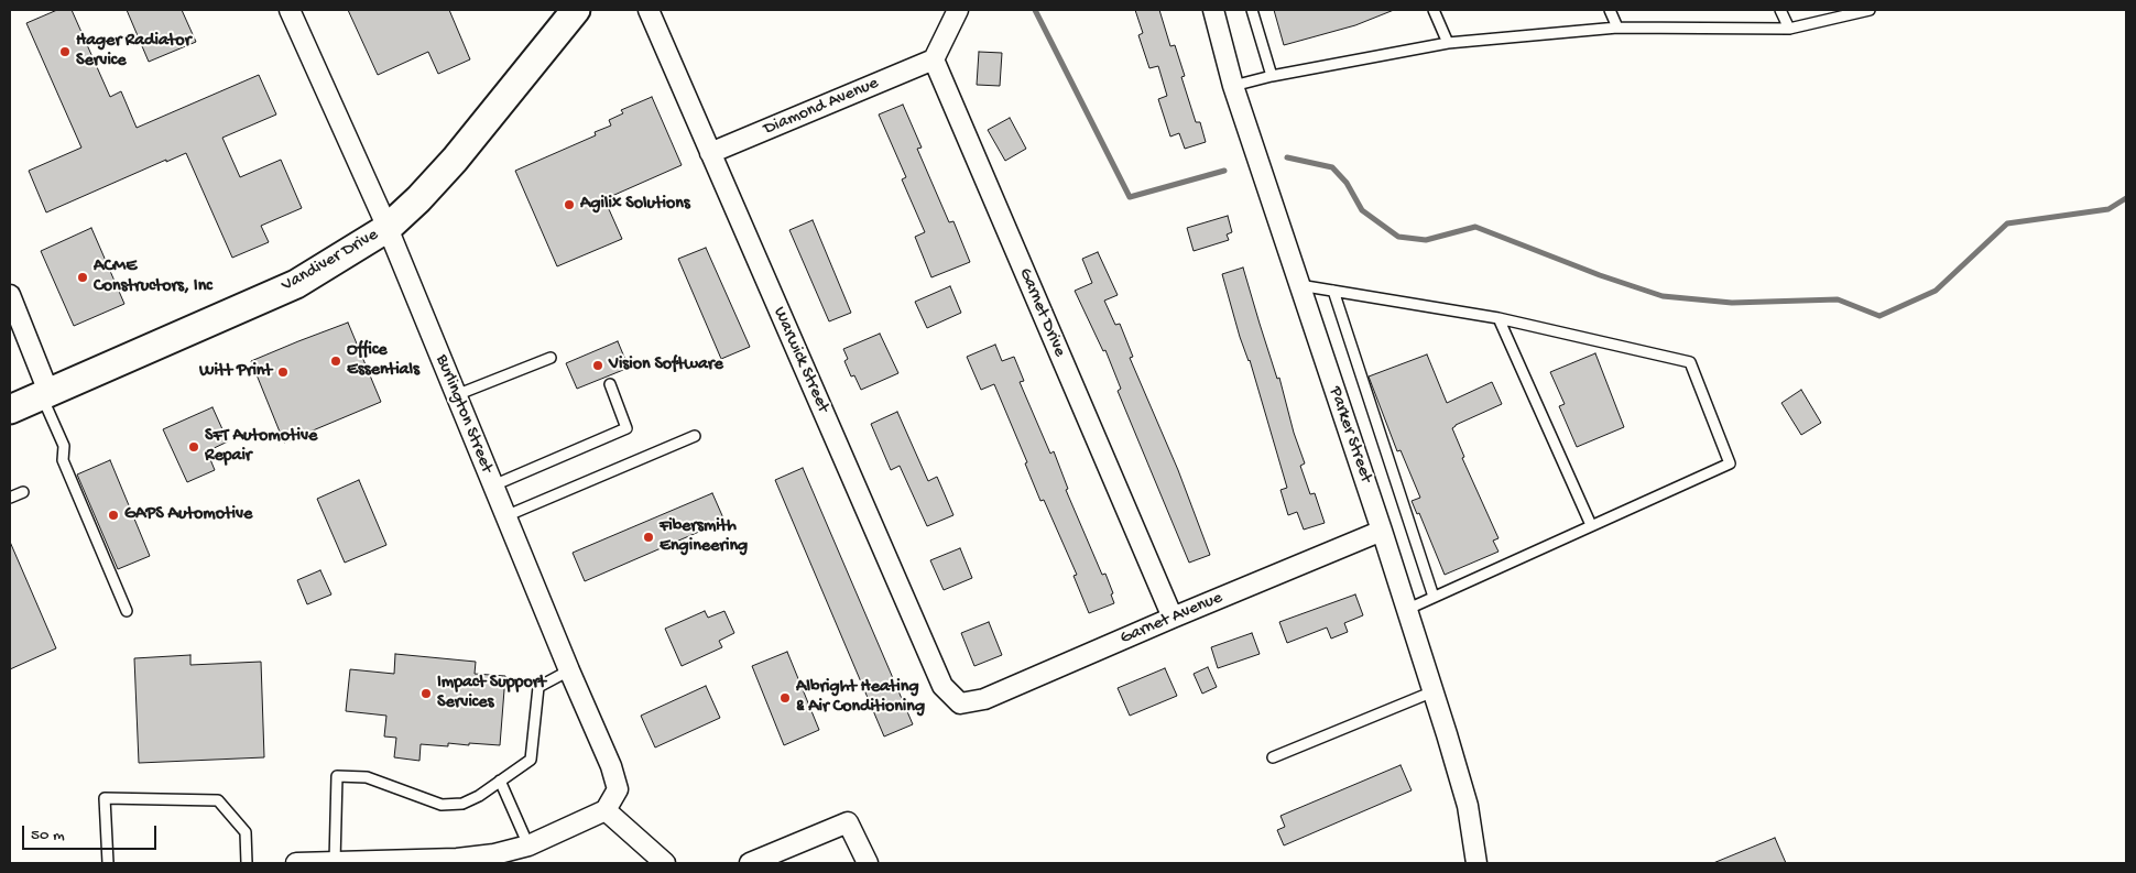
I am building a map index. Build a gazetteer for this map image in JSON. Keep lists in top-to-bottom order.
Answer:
{
  "streets": {
    "main road": ["Vandiver Drive"],
    "street": [
      "Diamond Avenue",
      "Garnet Drive",
      "Warwick Street",
      "Burlington Street",
      "Parker Street",
      "Garnet Avenue"
    ]
  },
  "crossings": [
    ["Diamond Avenue", "Garnet Drive"],
    ["Diamond Avenue", "Warwick Street"],
    ["Vandiver Drive", "Burlington Street"],
    ["Garnet Drive", "Garnet Avenue"],
    ["Warwick Street", "Garnet Avenue"],
    ["Parker Street", "Garnet Avenue"]
  ],
  "places": [
    "Hager Radiator Service",
    "Agilix Solutions",
    "ACME Constructors, Inc",
    "Office Essentials",
    "Vision Software",
    "Witt Print",
    "SFT Automotive Repair",
    "GAPS Automotive",
    "Fibersmith Engineering",
    "Impact Support Services",
    "Albright Heating & Air Conditioning"
  ],
  "scale_bar": "50 m"
}
